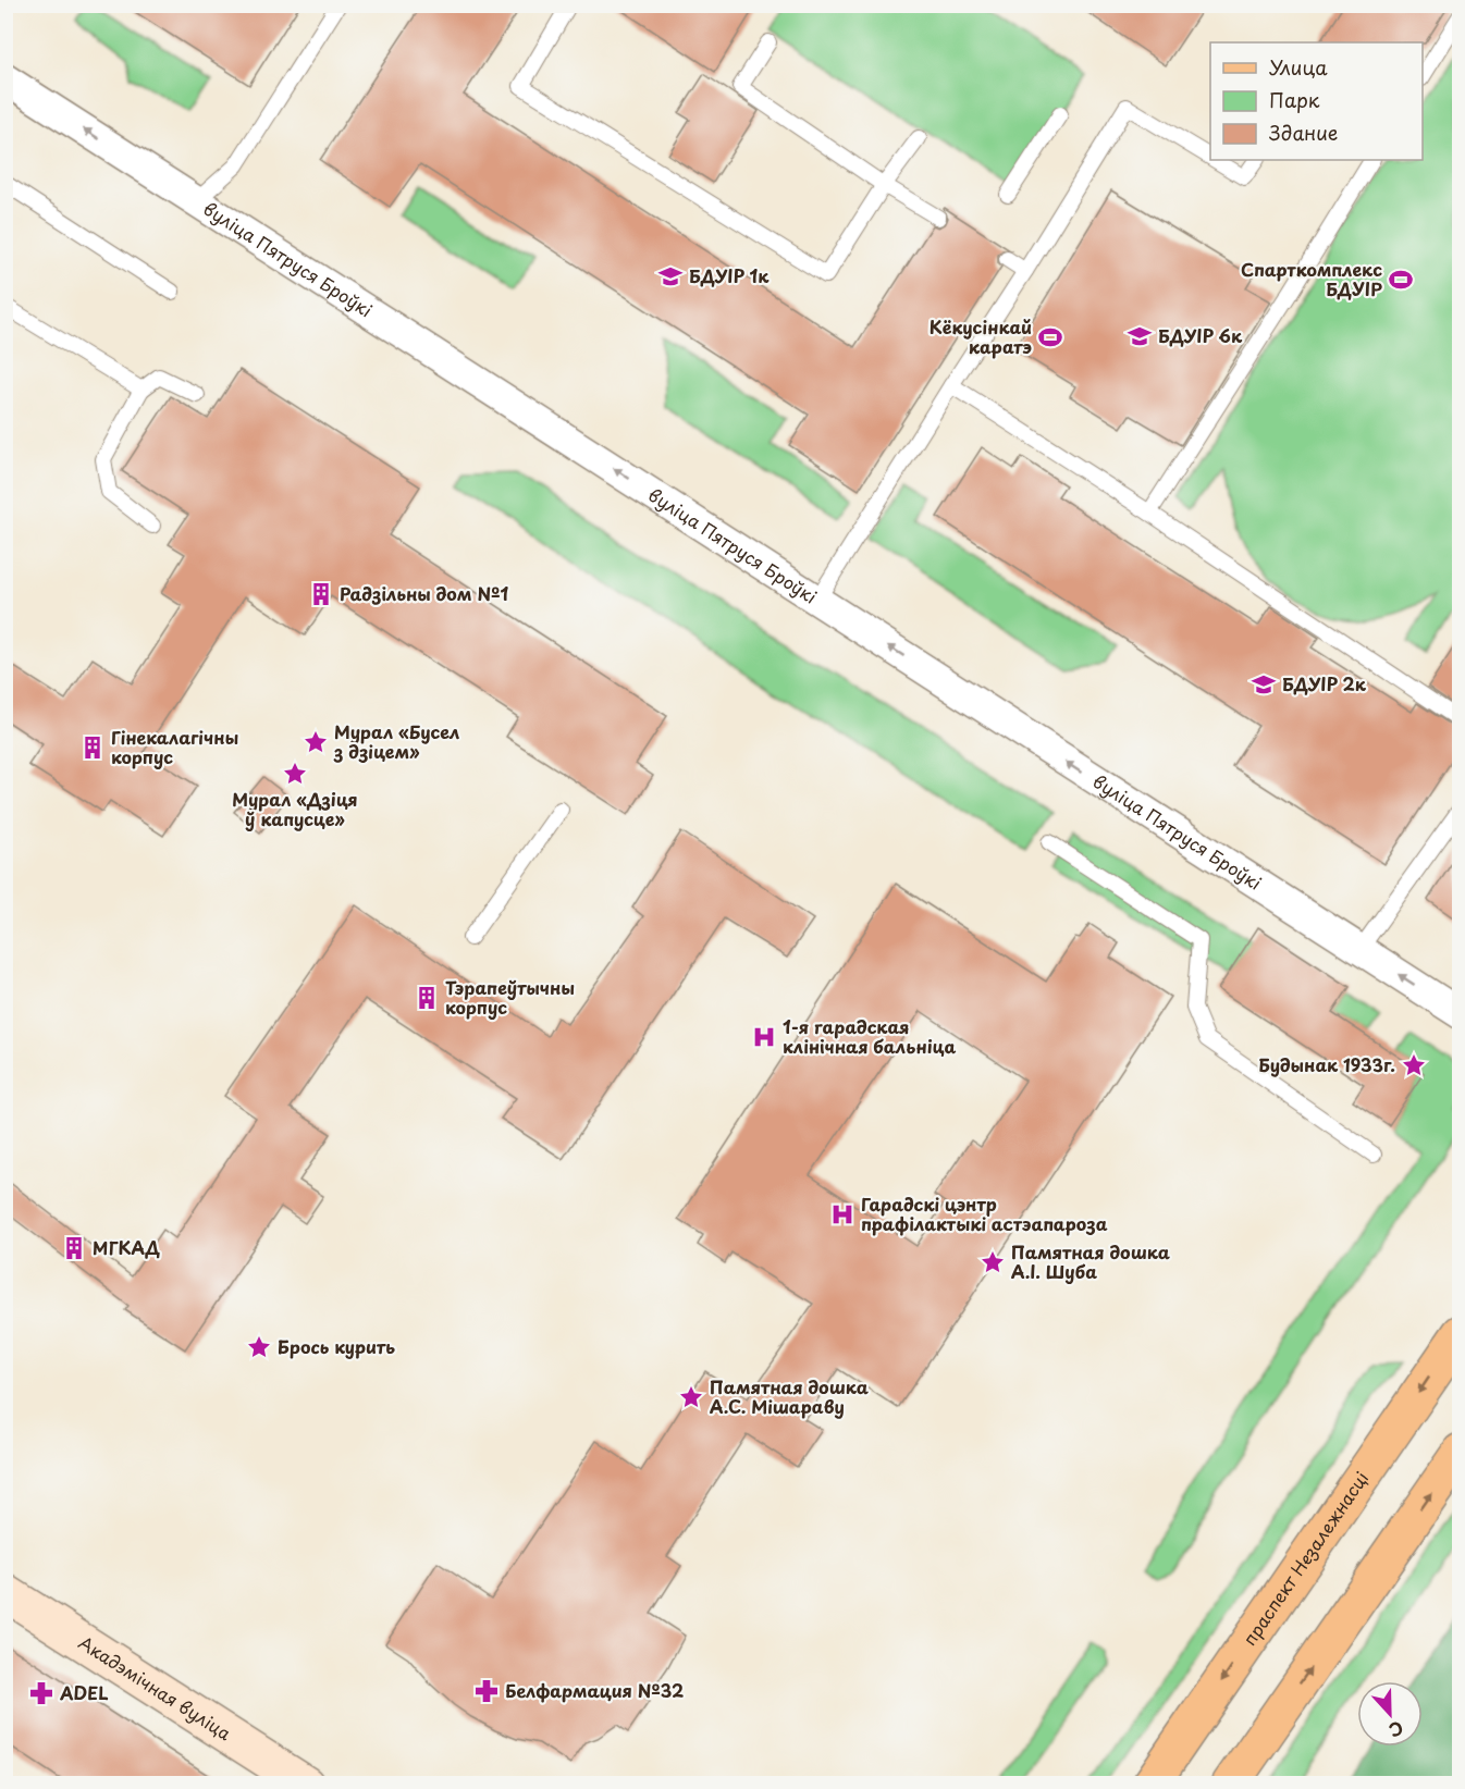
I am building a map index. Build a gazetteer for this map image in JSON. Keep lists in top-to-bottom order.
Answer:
{
  "streets": {
    "main road": ["праспект Незалежнасці"],
    "street": ["вуліца Пятруся Броўкі", "Акадэмічная вуліца"]
  },
  "one_way": ["вуліца Пятруся Броўкі"],
  "places": {
    "school or university": ["БДУІР 1к", "БДУІР 6к", "БДУІР 2к"],
    "sports": ["Спарткомплекс БДУІР", "Кёкусінкай каратэ"],
    "building": [
      "Радзільны дом №1",
      "Гінекалагічны корпус",
      "Тэрапеўтычны корпус",
      "МГКАД"
    ],
    "place": [
      "Мурал «Бусел з дзіцем»",
      "Мурал «Дзіця ў капусце»",
      "Будынак 1933г.",
      "Памятная дошка А.І. Шуба",
      "Брось курить",
      "Памятная дошка А.С. Мішараву"
    ],
    "hospital": ["1-я гарадская клінічная бальніца", "Гарадскі цэнтр прафілактыкі астэапароза"],
    "pharmacy": ["Белфармация №32", "ADEL"]
  },
  "legend": ["Улица", "Парк", "Здание"],
  "north": "bottom"
}
